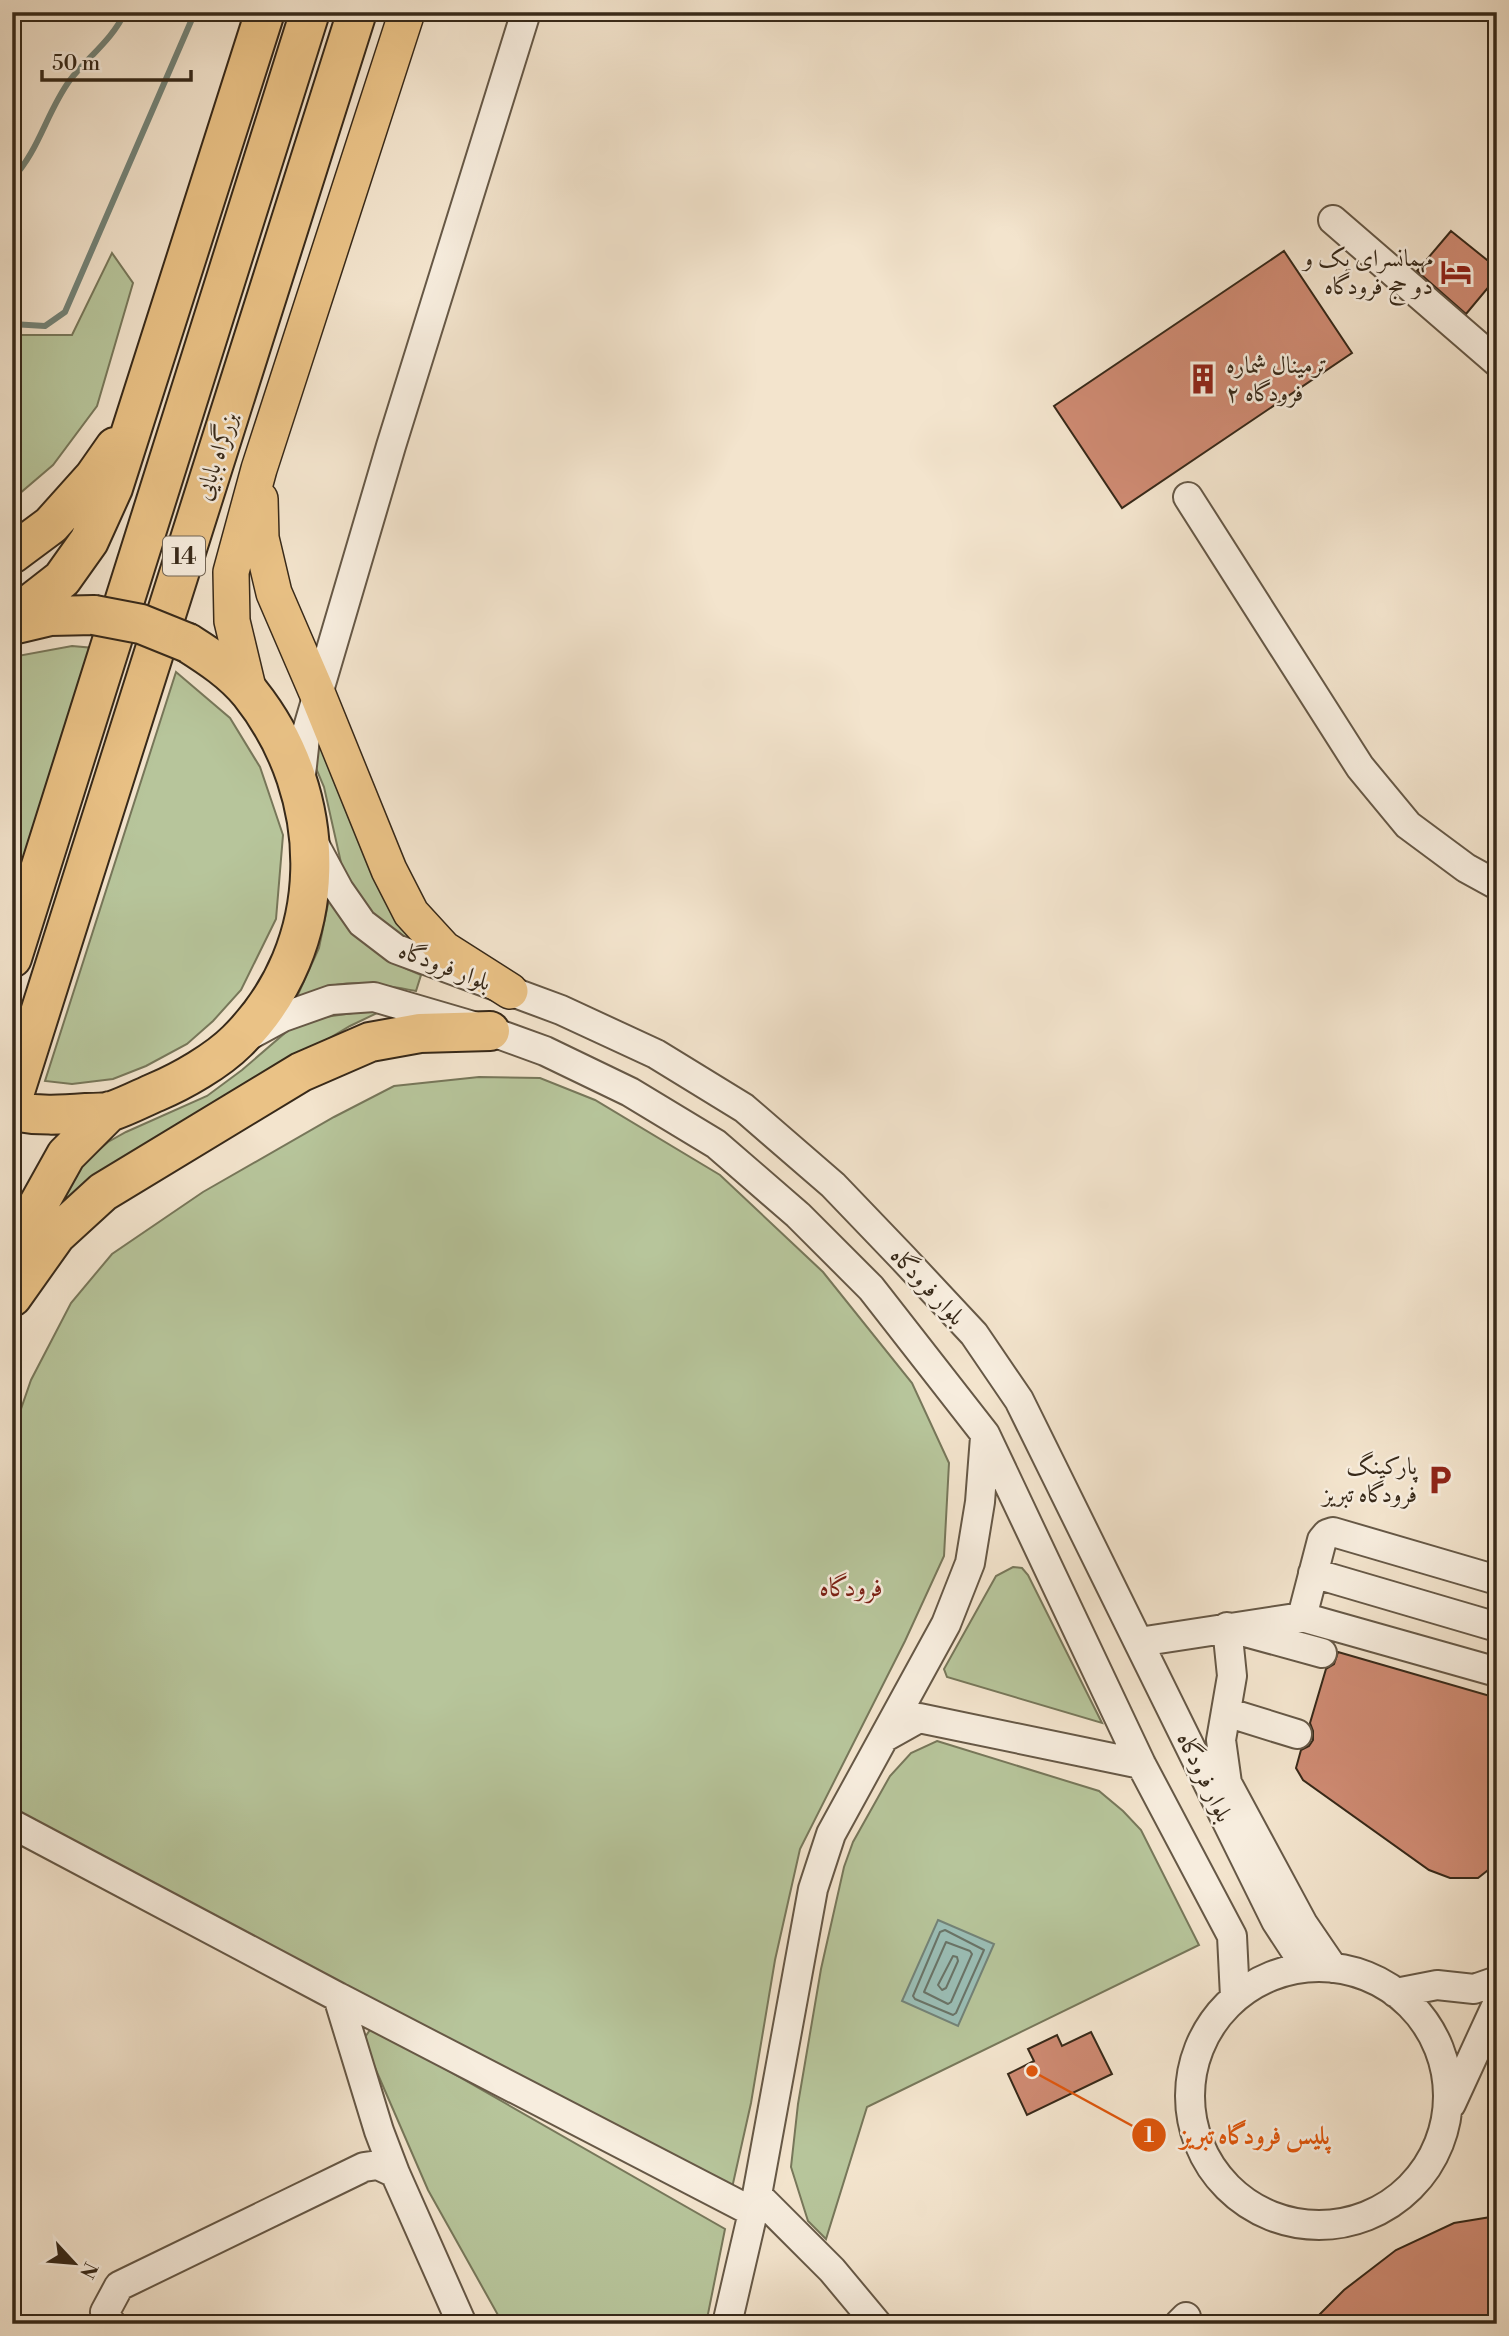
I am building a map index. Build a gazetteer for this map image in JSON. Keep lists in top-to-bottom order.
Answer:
{
  "streets": {
    "highway": ["بزرگراه بابایی", "14"],
    "street": ["بلوار فرودگاه"]
  },
  "districts": ["فرودگاه"],
  "places": {
    "hotel": ["مهمانسرای یک و دو حج فرودگاه"],
    "building": ["ترمينال شماره ۲ فرودگاه"],
    "parking": ["پارکینگ فرودگاه تبریز"],
    "other": ["پلیس فرودگاه تبریز"]
  },
  "scale_bar": "50 m",
  "north": "bottom right"
}
